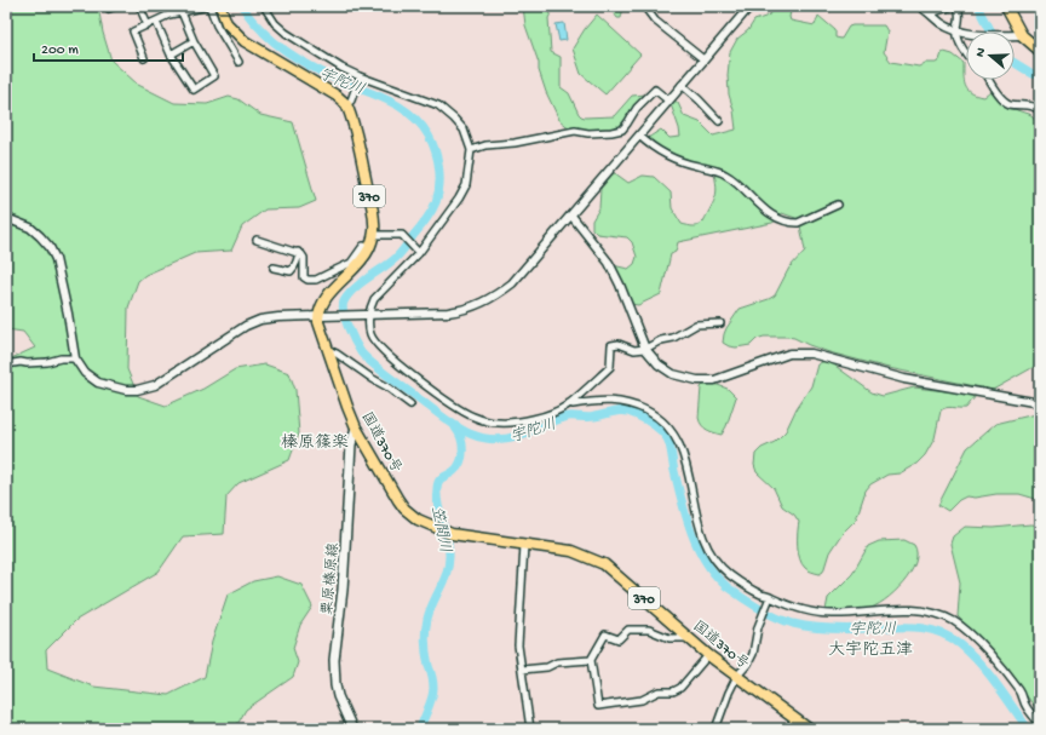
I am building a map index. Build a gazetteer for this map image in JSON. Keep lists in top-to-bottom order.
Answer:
{
  "streets": {
    "main road": ["370", "国道370号", "粟原榛原線"]
  },
  "crossings": [
    ["370", "国道370号"],
    ["国道370号", "粟原榛原線"]
  ],
  "districts": ["榛原篠楽", "大宇陀五津"],
  "water": ["宇陀川", "笠間川"],
  "scale_bar": "200 m",
  "north": "left"
}
